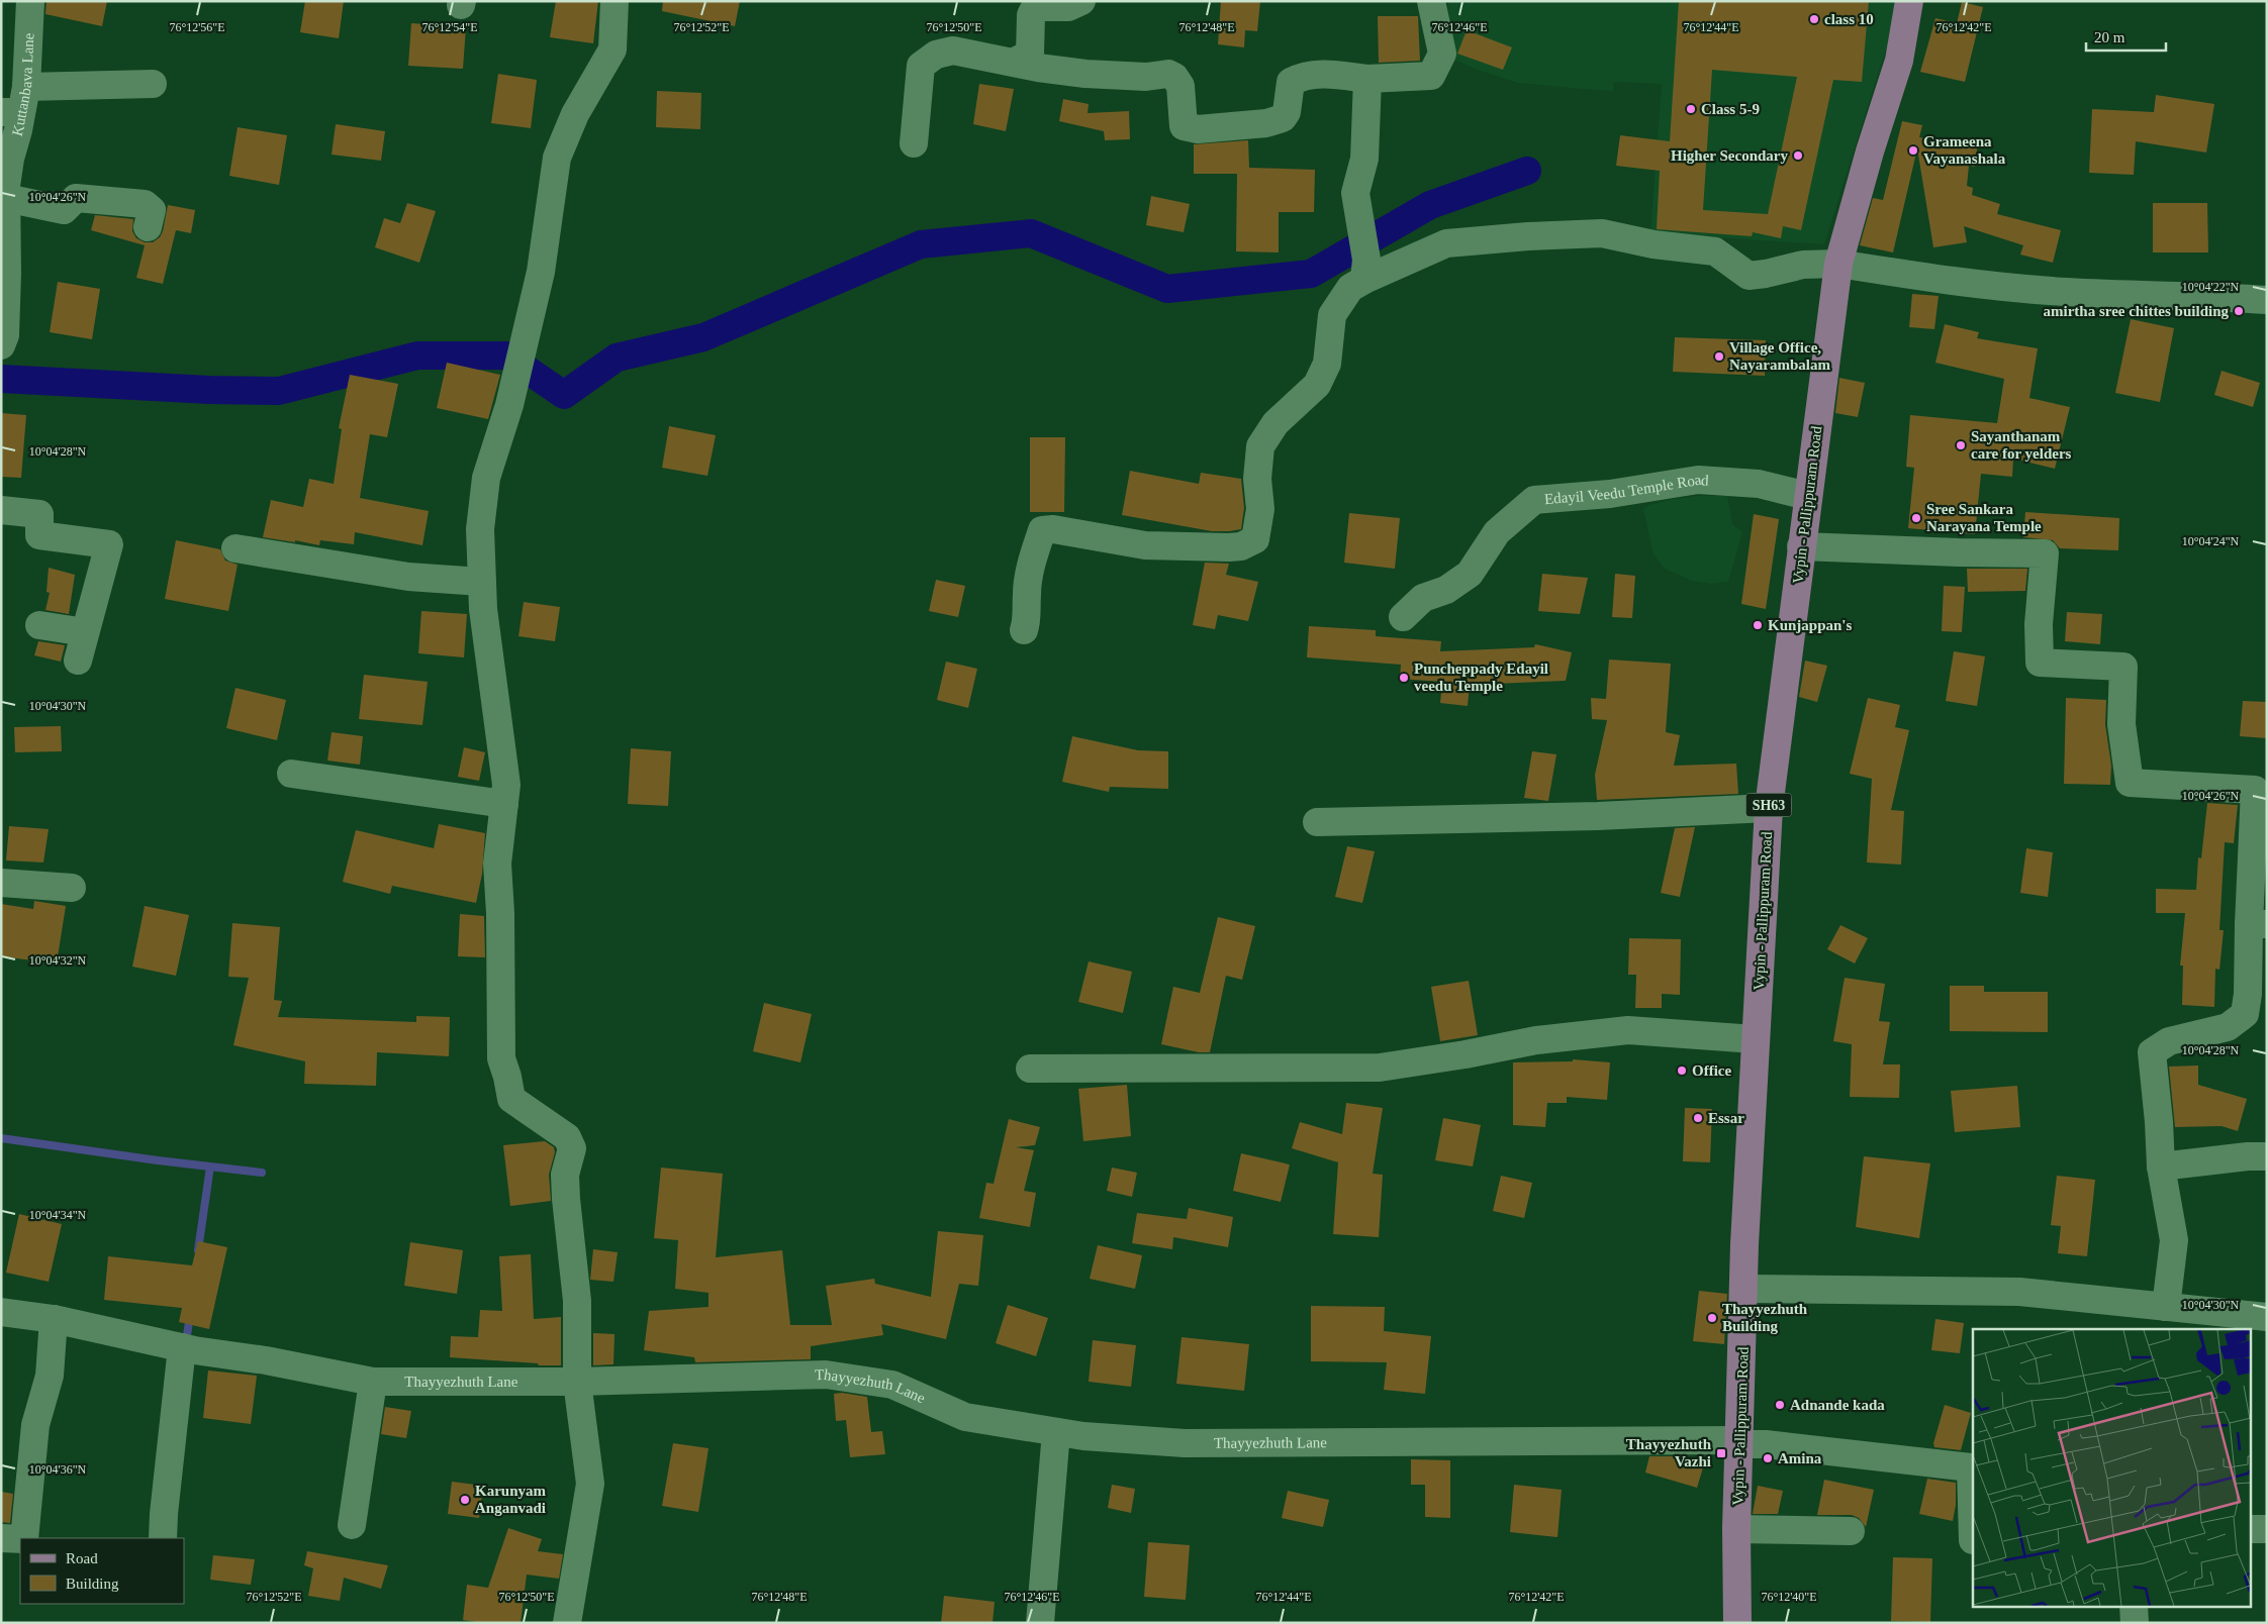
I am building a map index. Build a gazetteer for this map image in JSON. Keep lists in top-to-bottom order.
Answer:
{
  "streets": {
    "main road": ["Vypin - Pallippuram Road", "SH63"],
    "street": ["Kuttanbava Lane", "Edayil Veedu Temple Road", "Thayyezhuth Lane"]
  },
  "crossings": [
    ["Edayil Veedu Temple Road", "Vypin - Pallippuram Road"],
    ["Vypin - Pallippuram Road", "Thayyezhuth Lane"]
  ],
  "places": {
    "other": [
      "class 10",
      "Class 5-9",
      "Grameena Vayanashala",
      "Higher Secondary",
      "amirtha sree chittes building",
      "Village Office, Nayarambalam",
      "Sayanthanam care for yelders",
      "Sree Sankara Narayana Temple",
      "Kunjappan's",
      "Puncheppady Edayil veedu Temple",
      "Office",
      "Essar",
      "Thayyezhuth Building",
      "Adnande kada",
      "Amina",
      "Karunyam Anganvadi"
    ],
    "transit": ["Thayyezhuth Vazhi"]
  },
  "legend": ["Road", "Building"],
  "scale_bar": "20 m",
  "coordinates": [
    "76°12'56\"E",
    "76°12'54\"E",
    "76°12'52\"E",
    "76°12'50\"E",
    "76°12'48\"E",
    "76°12'46\"E",
    "76°12'44\"E",
    "76°12'42\"E",
    "10°04'26\"N",
    "10°04'22\"N",
    "10°04'28\"N",
    "10°04'24\"N",
    "10°04'30\"N",
    "10°04'32\"N",
    "10°04'34\"N",
    "10°04'36\"N",
    "76°12'40\"E"
  ]
}
